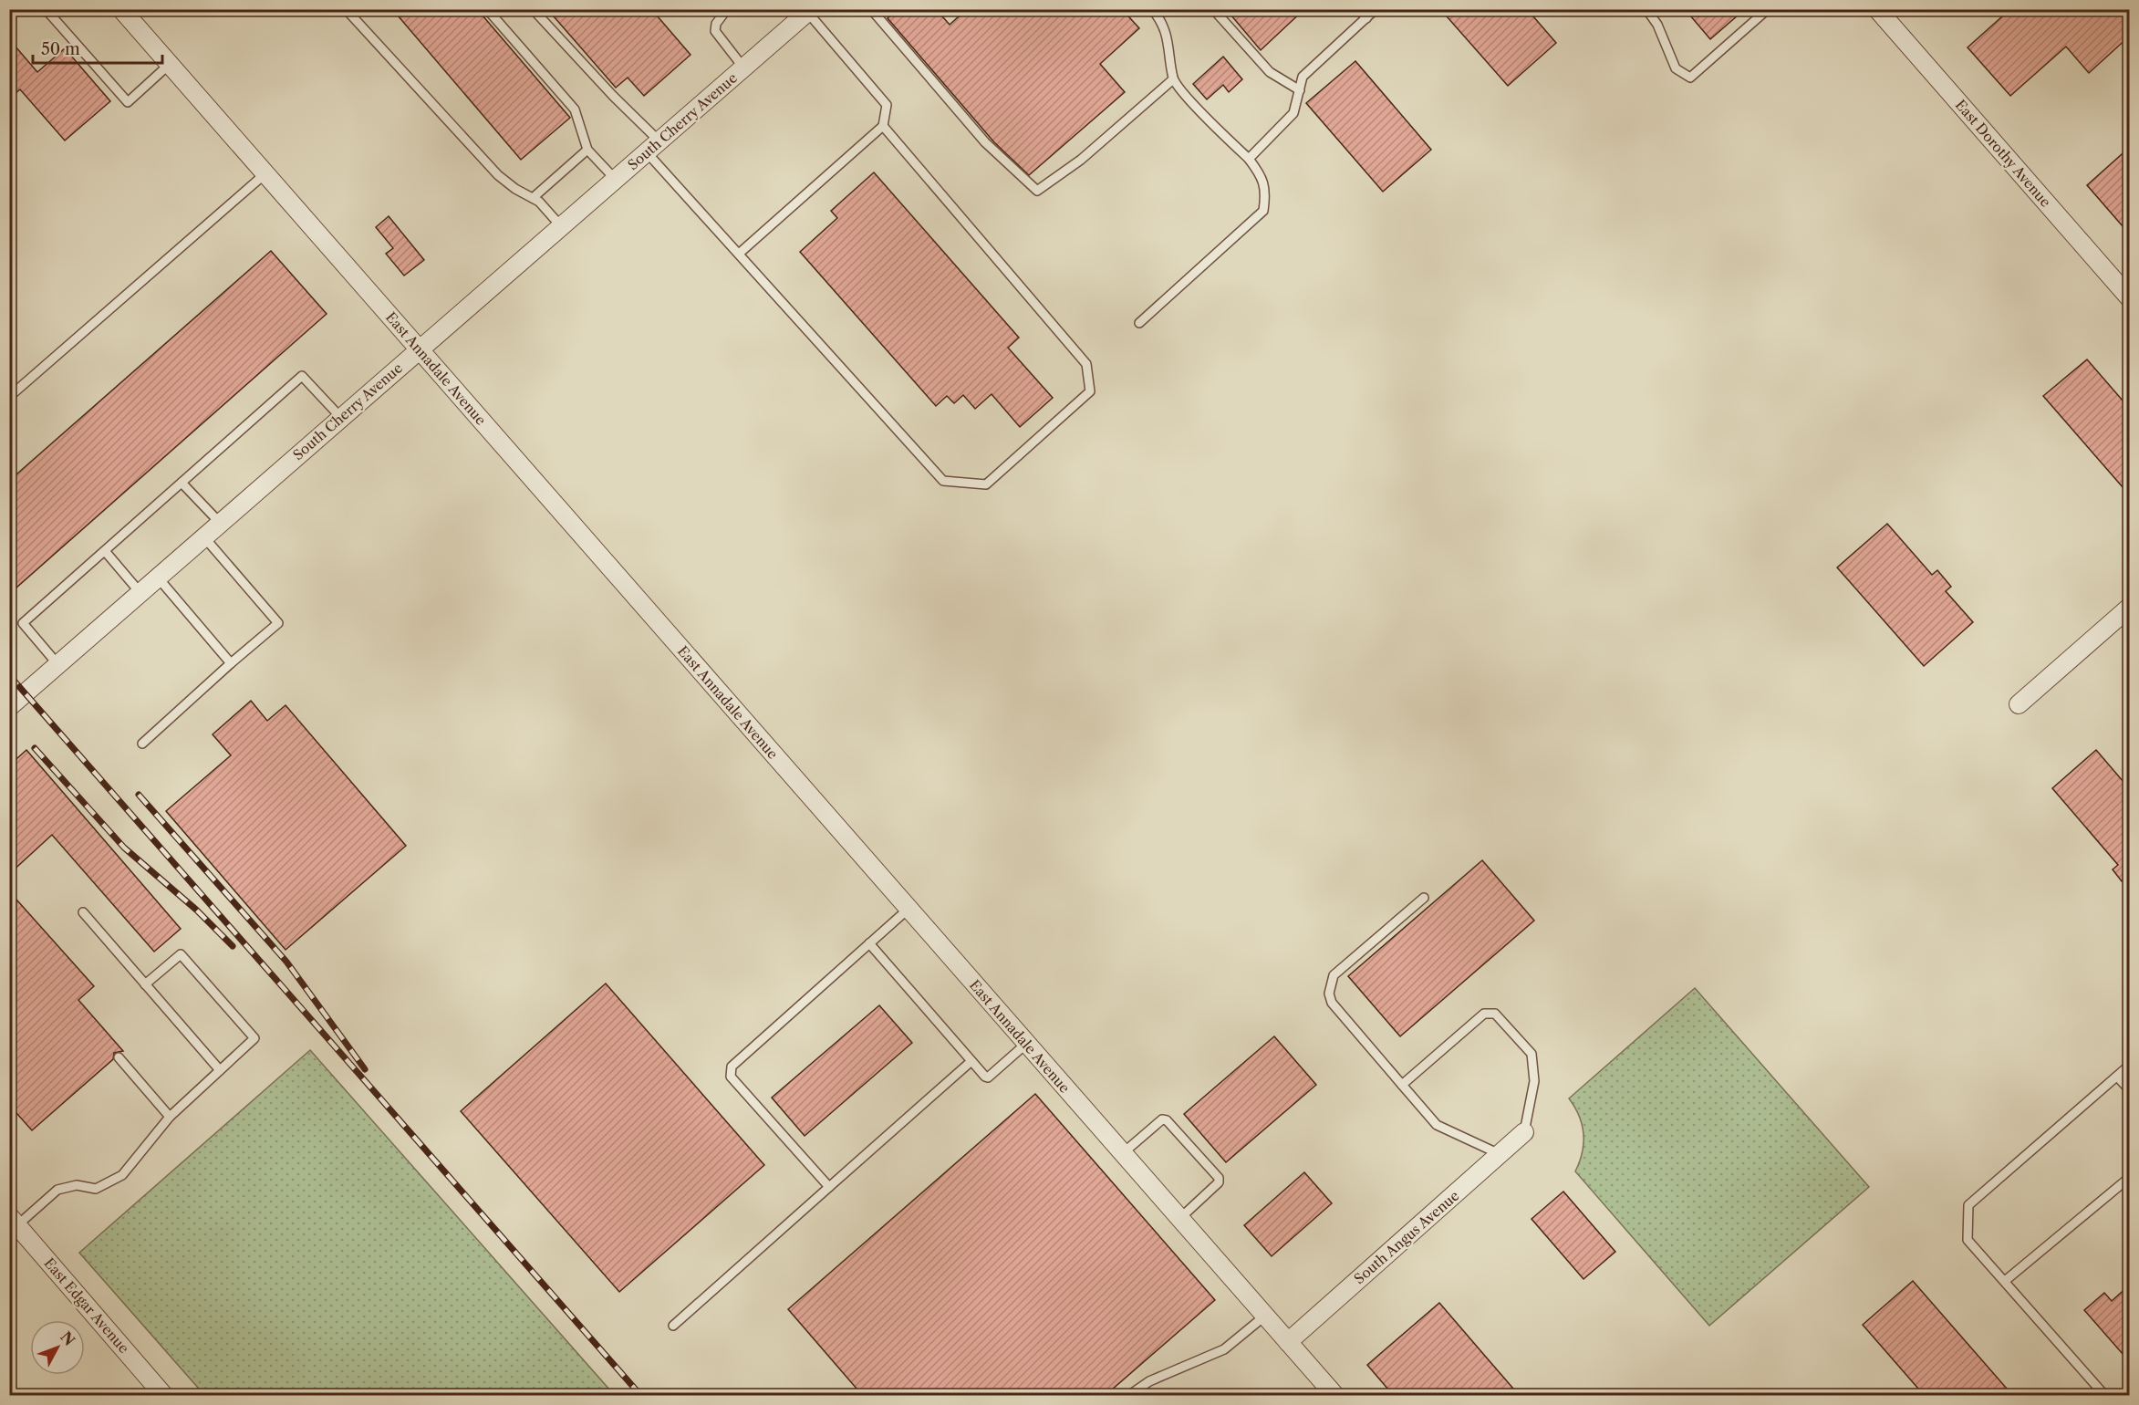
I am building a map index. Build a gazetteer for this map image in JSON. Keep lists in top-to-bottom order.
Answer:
{
  "streets": {
    "street": [
      "South Cherry Avenue",
      "East Dorothy Avenue",
      "East Annadale Avenue",
      "South Angus Avenue",
      "East Edgar Avenue"
    ]
  },
  "crossings": [
    ["South Cherry Avenue", "East Annadale Avenue"],
    ["East Annadale Avenue", "South Angus Avenue"]
  ],
  "scale_bar": "50 m",
  "north": "top right"
}
